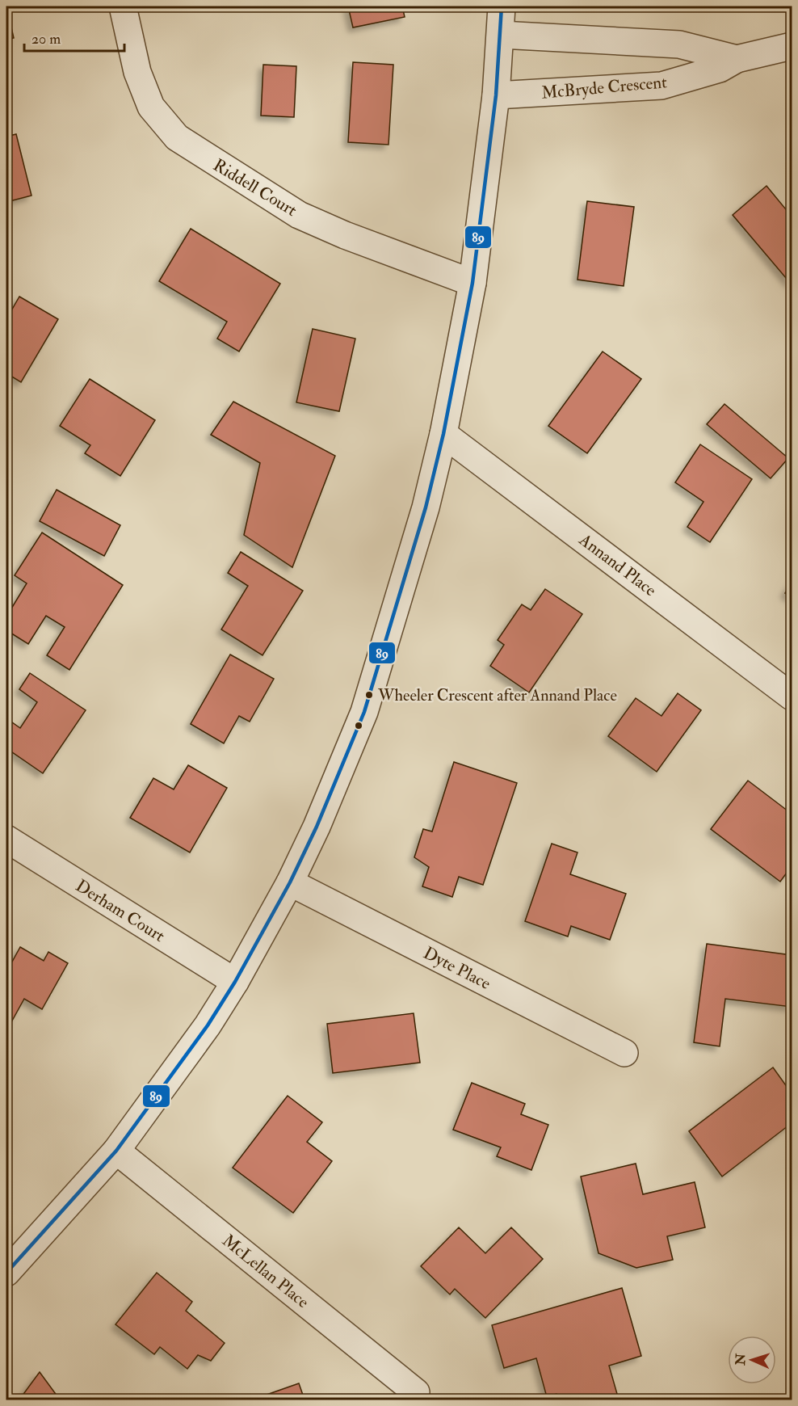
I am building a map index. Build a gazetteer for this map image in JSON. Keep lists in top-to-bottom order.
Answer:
{
  "streets": {
    "street": [
      "McBryde Crescent",
      "Riddell Court",
      "Annand Place",
      "Derham Court",
      "Dyte Place",
      "McLellan Place"
    ]
  },
  "places": ["Wheeler Crescent after Annand Place"],
  "lines": ["transit line 89"],
  "scale_bar": "20 m",
  "north": "left"
}
